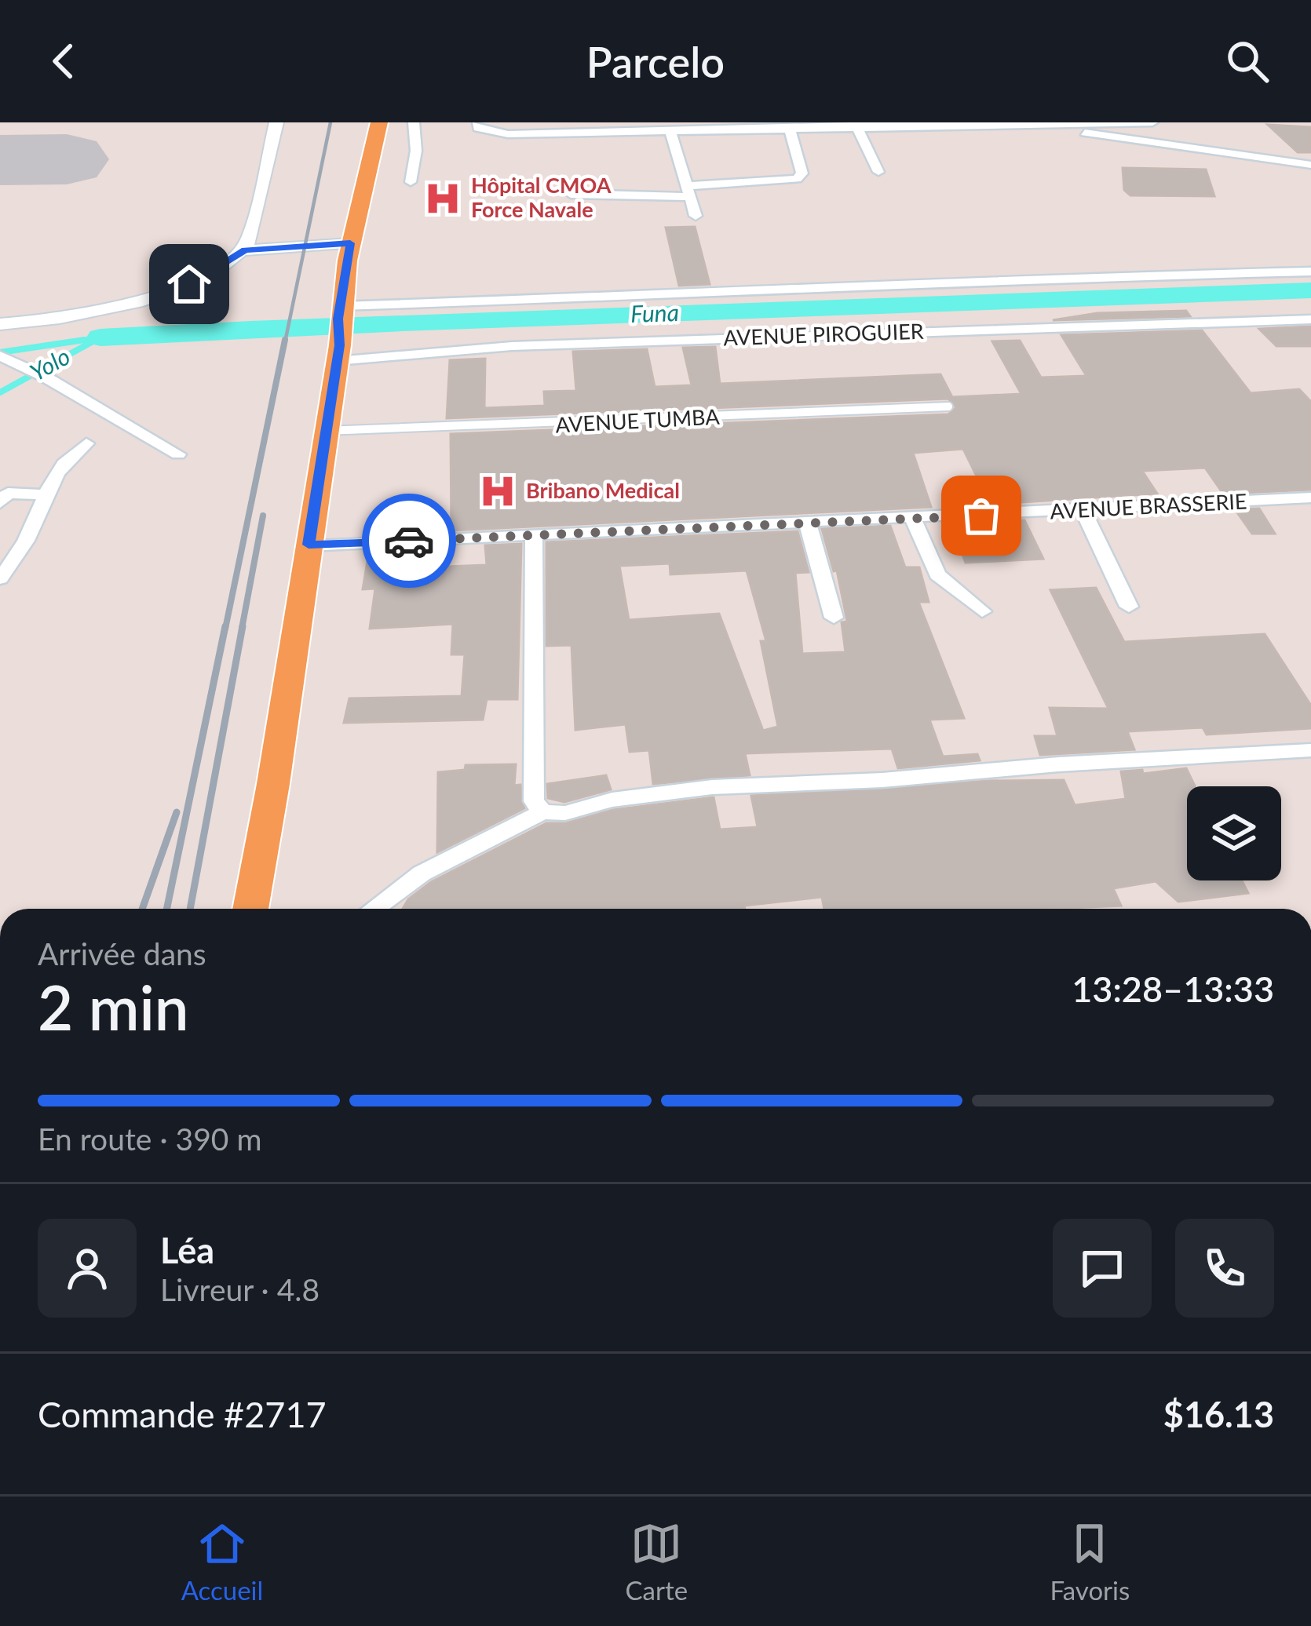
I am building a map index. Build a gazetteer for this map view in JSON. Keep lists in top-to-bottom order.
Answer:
{
  "streets": {
    "street": ["AVENUE PIROGUIER", "AVENUE BRASSERIE"],
    "lane": ["AVENUE TUMBA"]
  },
  "water": ["Funa", "Yolo"],
  "places": {
    "hospital": ["Hôpital CMOA Force Navale", "Bribano Medical"]
  },
  "page": {
    "header": "Parcelo",
    "heading": ["2 min", "Arrivée dans", "13:28–13:33"],
    "panel": [
      "Léa",
      "Livreur · 4.8",
      "Commande #2717",
      "$16.13"
    ],
    "bar": "En route · 390 m",
    "tabs": ["Accueil", "Carte", "Favoris"]
  }
}
